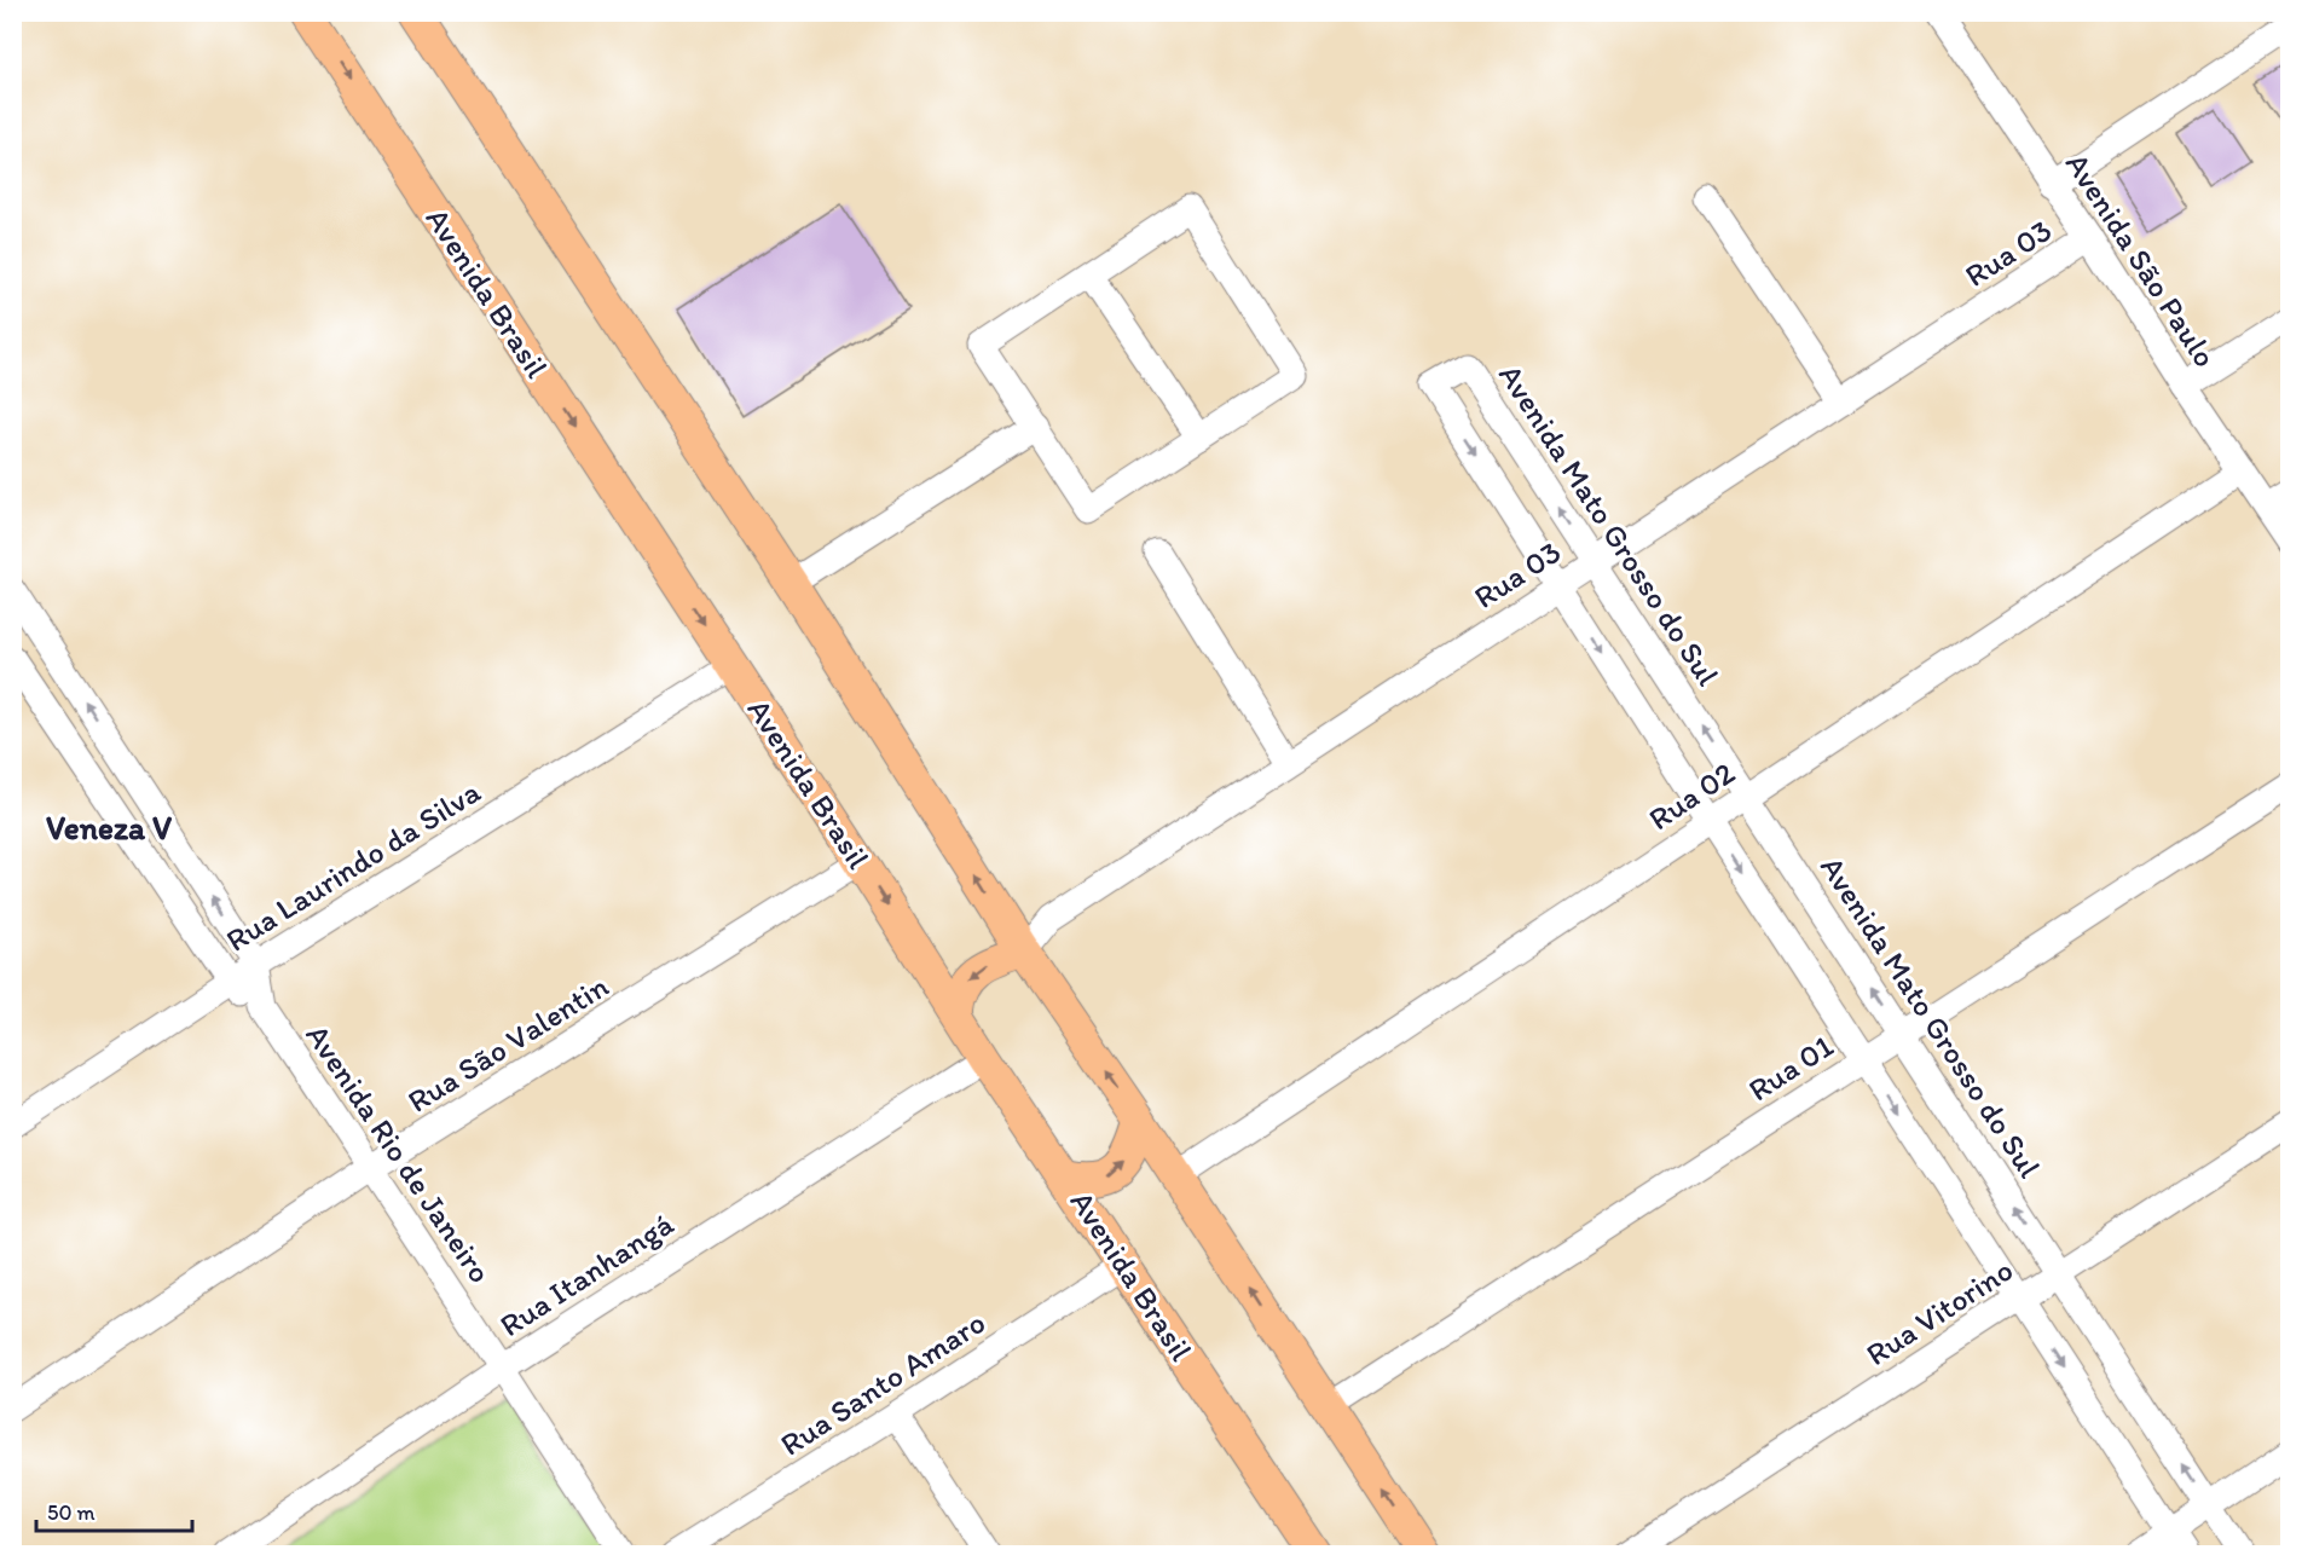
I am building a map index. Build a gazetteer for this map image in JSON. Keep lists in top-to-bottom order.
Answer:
{
  "streets": {
    "main road": ["Avenida Brasil"],
    "street": [
      "Rua 03",
      "Avenida São Paulo",
      "Avenida Mato Grosso do Sul",
      "Rua 02",
      "Rua Laurindo da Silva",
      "Rua São Valentin",
      "Rua 01",
      "Avenida Rio de Janeiro",
      "Rua Itanhangá",
      "Rua Vitorino",
      "Rua Santo Amaro"
    ]
  },
  "crossings": [
    ["Rua 03", "Avenida São Paulo"],
    ["Rua 03", "Avenida Mato Grosso do Sul"],
    ["Avenida São Paulo", "Rua 02"],
    ["Avenida Brasil", "Rua Laurindo da Silva"],
    ["Avenida Brasil", "Rua São Valentin"],
    ["Avenida Brasil", "Rua Itanhangá"],
    ["Avenida Brasil", "Rua Santo Amaro"],
    ["Avenida Mato Grosso do Sul", "Rua 02"],
    ["Avenida Mato Grosso do Sul", "Rua 01"],
    ["Avenida Mato Grosso do Sul", "Rua Vitorino"],
    ["Rua Laurindo da Silva", "Avenida Rio de Janeiro"],
    ["Rua São Valentin", "Avenida Rio de Janeiro"],
    ["Avenida Rio de Janeiro", "Rua Itanhangá"]
  ],
  "districts": ["Veneza V"],
  "scale_bar": "50 m"
}
